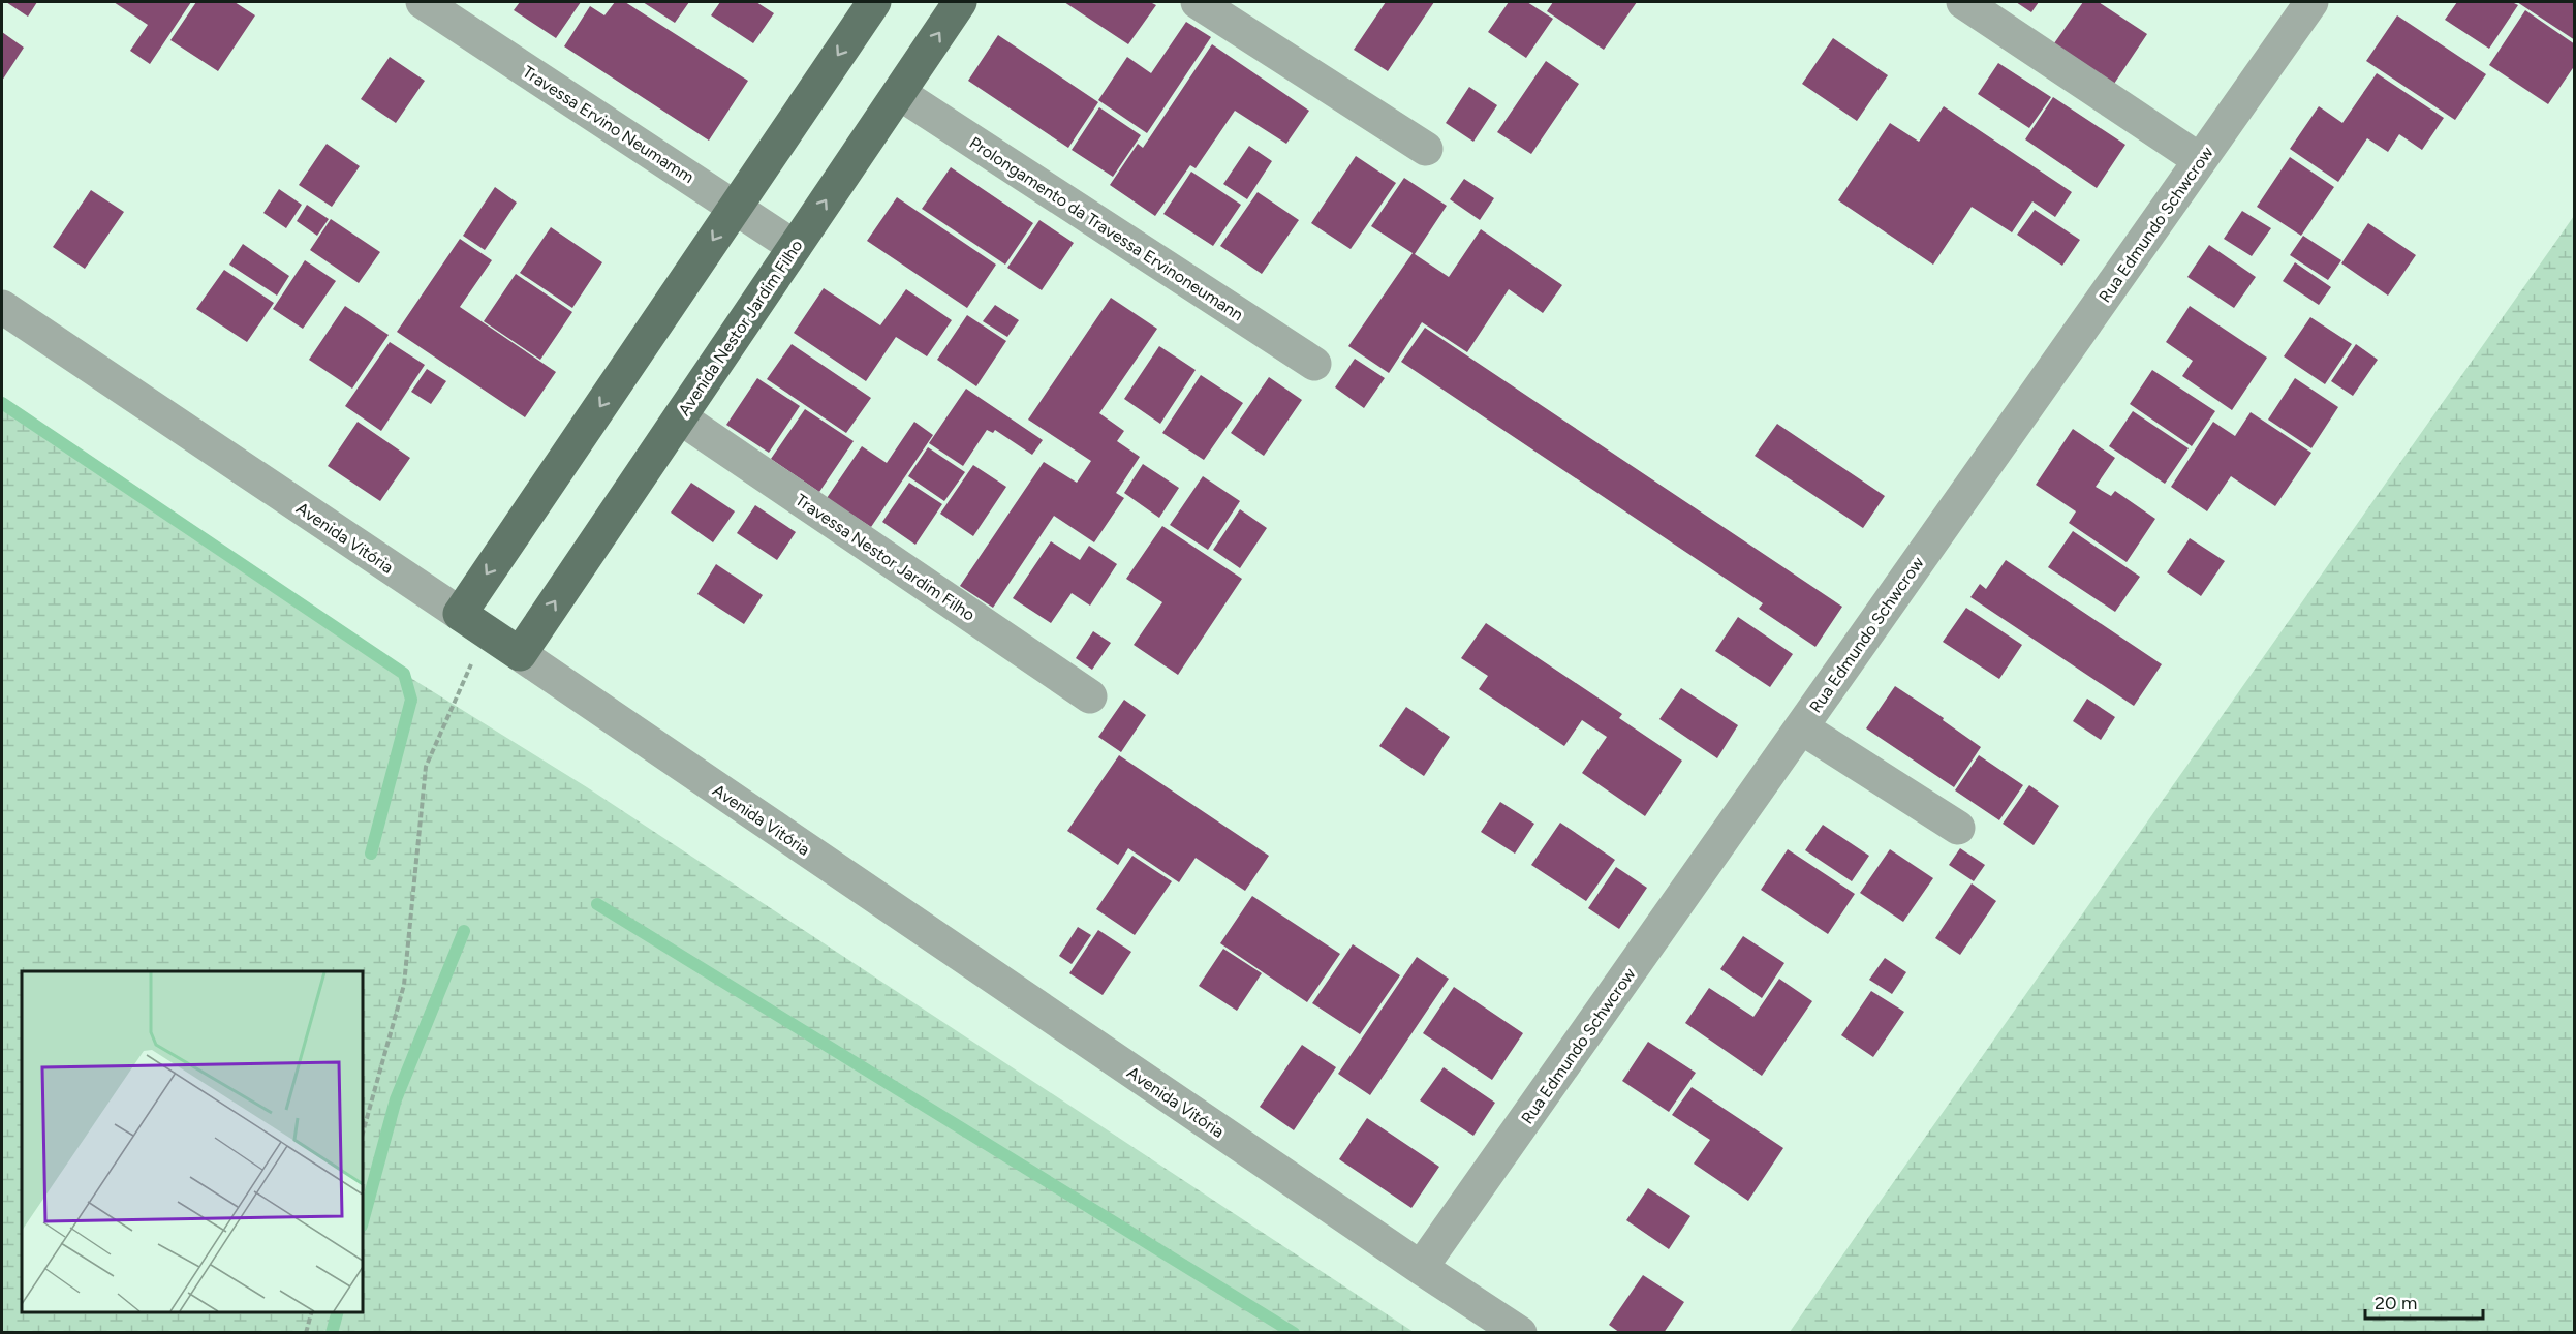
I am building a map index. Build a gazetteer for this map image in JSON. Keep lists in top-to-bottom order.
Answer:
{
  "streets": {
    "main road": ["Avenida Nestor Jardim Filho", "Avenida Vitória"],
    "street": [
      "Travessa Ervino Neumamm",
      "Rua Edmundo Schwcrow",
      "Prolongamento da Travessa Ervinoneumann",
      "Travessa Nestor Jardim Filho"
    ]
  },
  "crossings": [
    ["Travessa Ervino Neumamm", "Avenida Nestor Jardim Filho"],
    ["Rua Edmundo Schwcrow", "Avenida Vitória"],
    ["Prolongamento da Travessa Ervinoneumann", "Avenida Nestor Jardim Filho"],
    ["Avenida Nestor Jardim Filho", "Avenida Vitória"],
    ["Avenida Nestor Jardim Filho", "Travessa Nestor Jardim Filho"]
  ],
  "scale_bar": "20 m"
}
